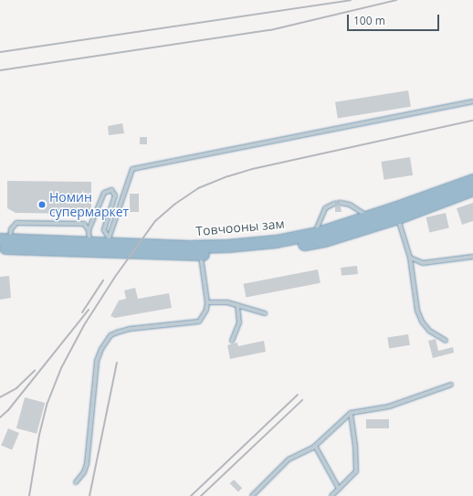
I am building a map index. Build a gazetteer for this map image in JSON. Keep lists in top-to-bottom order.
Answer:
{
  "streets": {
    "highway": ["Товчооны зам"]
  },
  "places": ["Номин супермаркет"],
  "scale_bar": "100 m"
}
